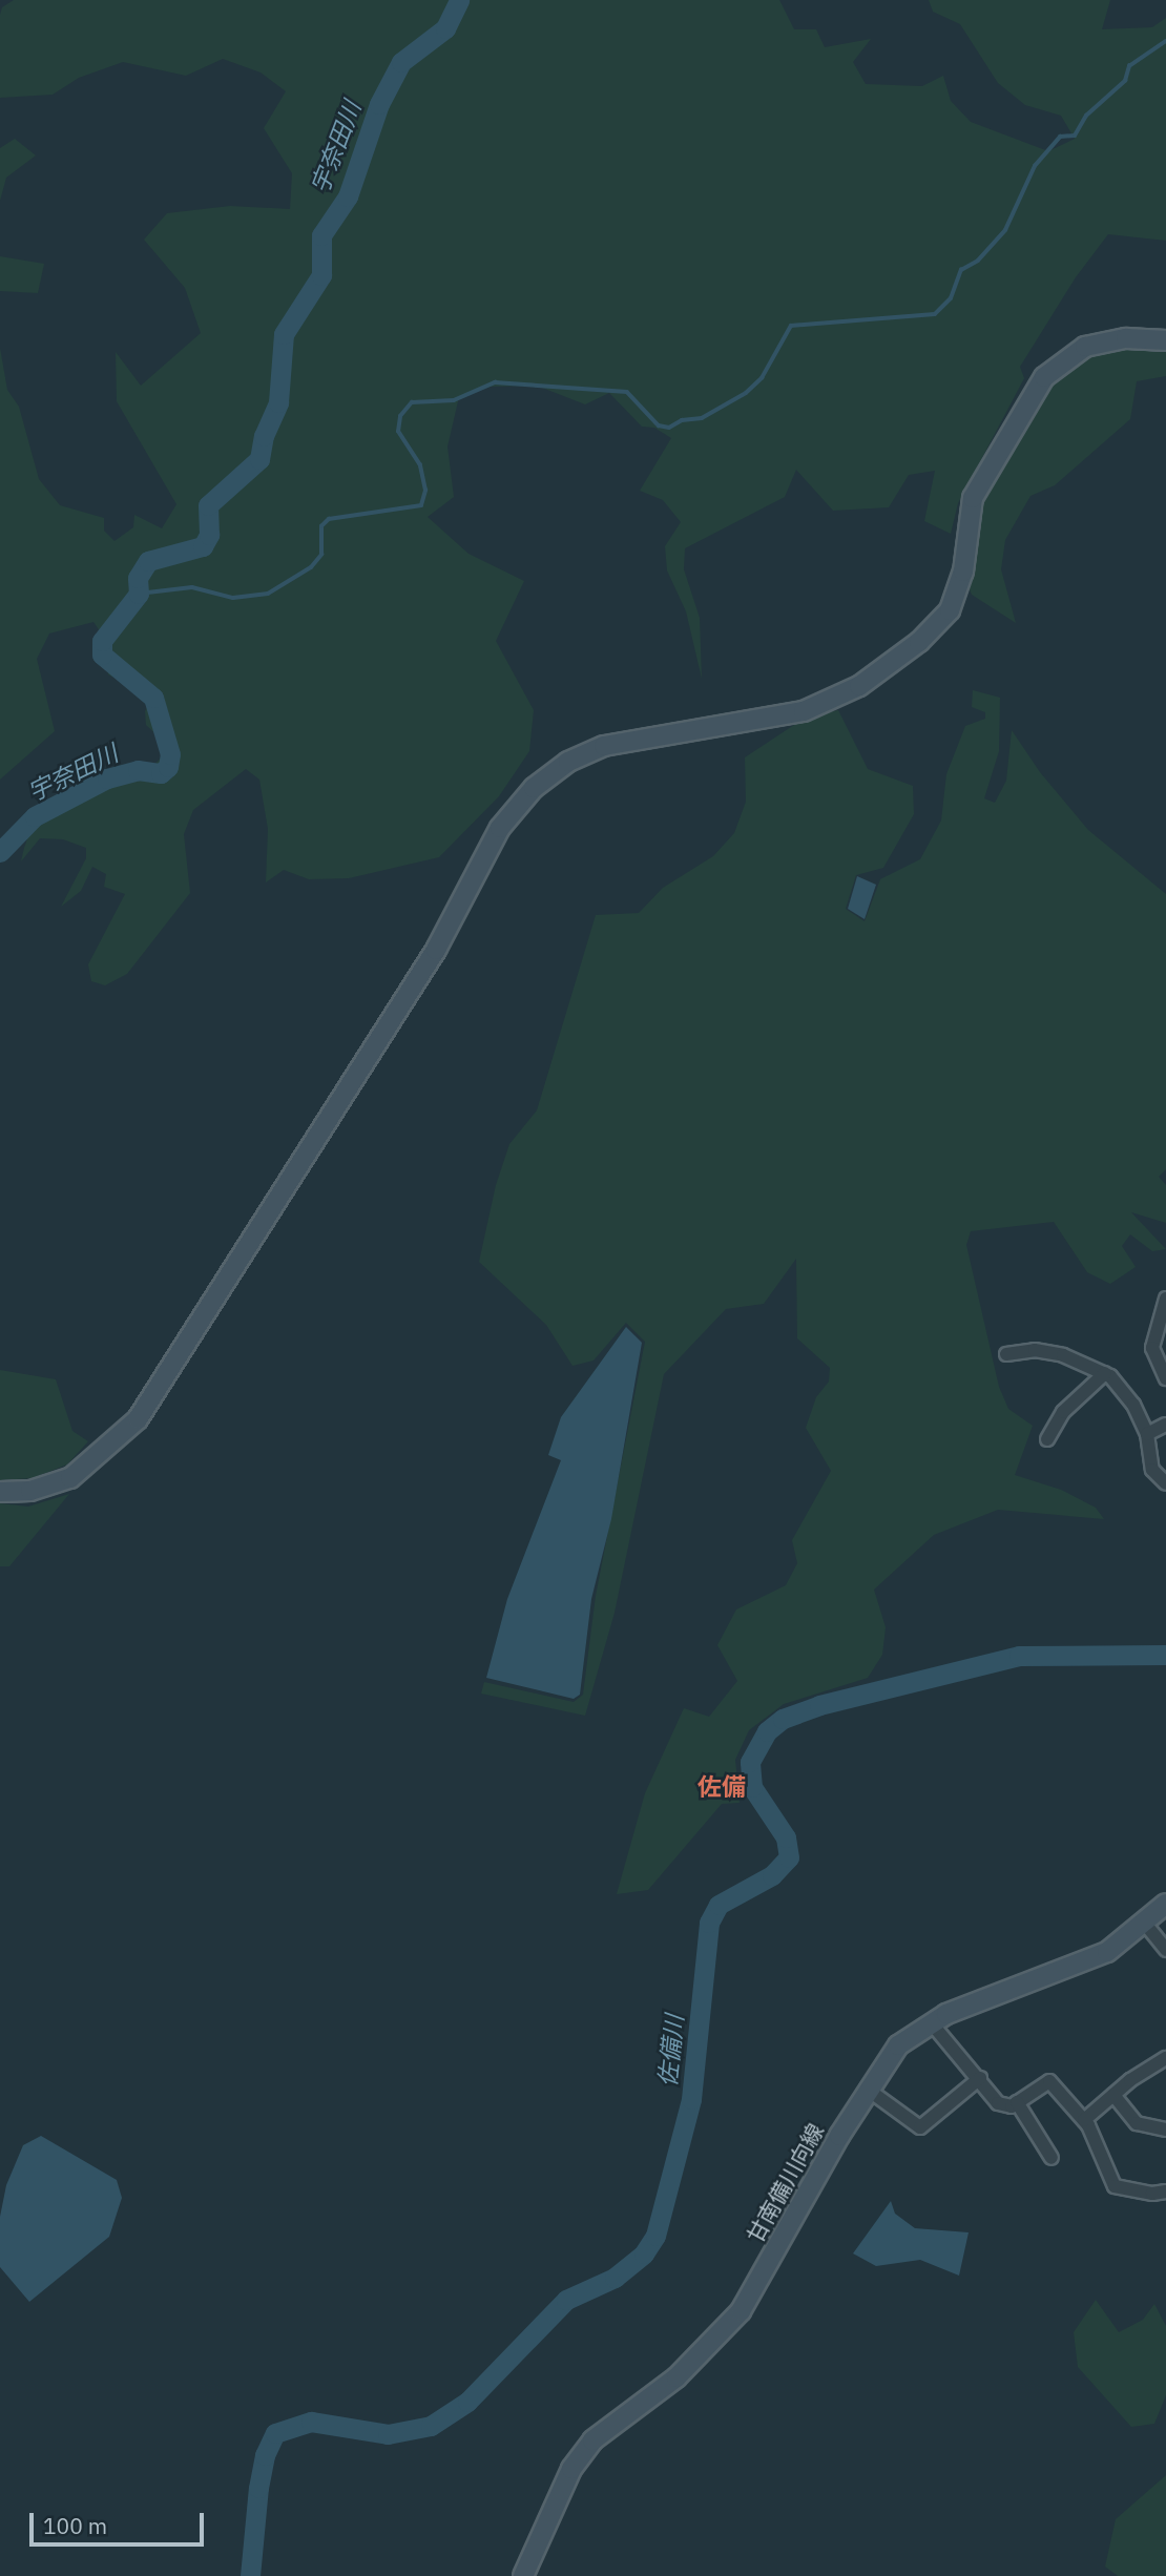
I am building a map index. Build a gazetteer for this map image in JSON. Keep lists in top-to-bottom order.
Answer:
{
  "streets": {
    "street": ["甘南備川向線"]
  },
  "districts": ["佐備"],
  "water": ["宇奈田川", "佐備川"],
  "scale_bar": "100 m"
}
